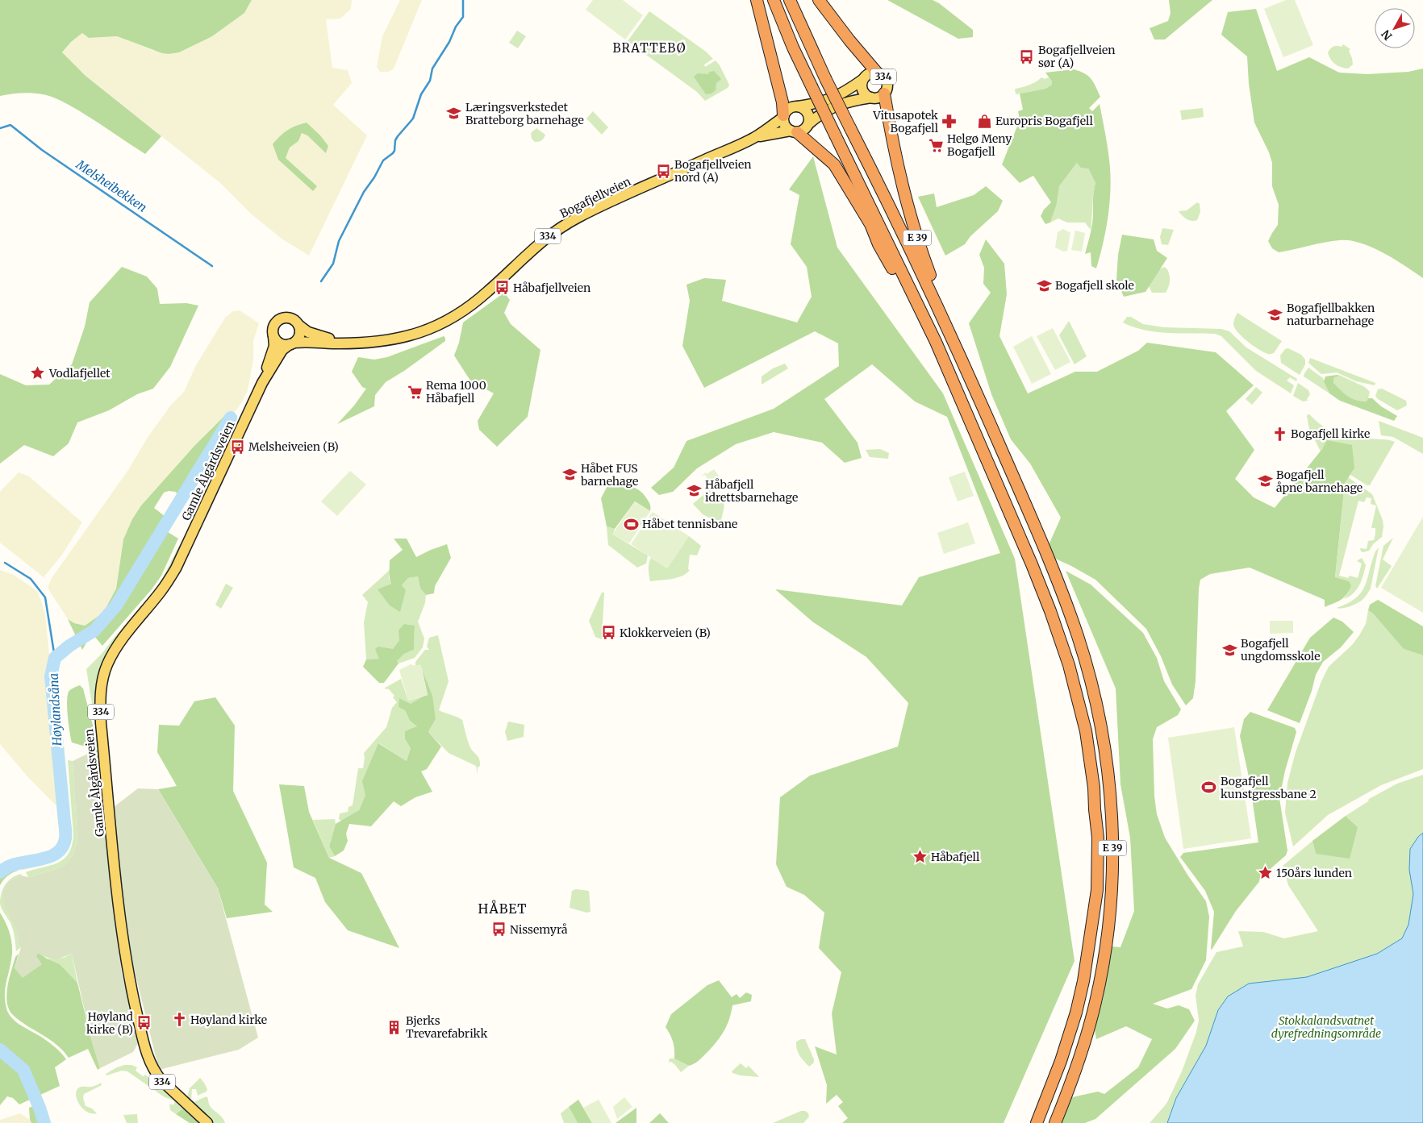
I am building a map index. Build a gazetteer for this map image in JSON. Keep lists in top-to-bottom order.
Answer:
{
  "streets": {
    "highway": ["E 39"],
    "main road": ["334", "Bogafjellveien", "Gamle Ålgårdsveien"]
  },
  "crossings": [
    ["334", "Bogafjellveien"],
    ["334", "E 39"],
    ["334", "Gamle Ålgårdsveien"],
    ["Bogafjellveien", "E 39"],
    ["Bogafjellveien", "Gamle Ålgårdsveien"]
  ],
  "districts": ["BRATTEBØ", "HÅBET"],
  "water": ["Melsheibekken", "Høylandsåna"],
  "parks": ["Stokkalandsvatnet dyrefredningsområde"],
  "places": {
    "bus stop": [
      "Bogafjellveien sør (A)",
      "Bogafjellveien nord (A)",
      "Håbafjellveien",
      "Melsheiveien (B)",
      "Klokkerveien (B)",
      "Nissemyrå",
      "Høyland kirke (B)"
    ],
    "school or university": [
      "Læringsverkstedet Bratteborg barnehage",
      "Bogafjell skole",
      "Bogafjellbakken naturbarnehage",
      "Håbet FUS barnehage",
      "Bogafjell åpne barnehage",
      "Håbafjell idrettsbarnehage",
      "Bogafjell ungdomsskole"
    ],
    "shop": ["Europris Bogafjell"],
    "pharmacy": ["Vitusapotek Bogafjell"],
    "supermarket": ["Helgø Meny Bogafjell", "Rema 1000 Håbafjell"],
    "place": ["Vodlafjellet", "Håbafjell", "150års lunden"],
    "church": ["Bogafjell kirke", "Høyland kirke"],
    "sports": ["Håbet tennisbane", "Bogafjell kunstgressbane 2"],
    "building": ["Bjerks Trevarefabrikk"]
  },
  "north": "bottom left"
}
